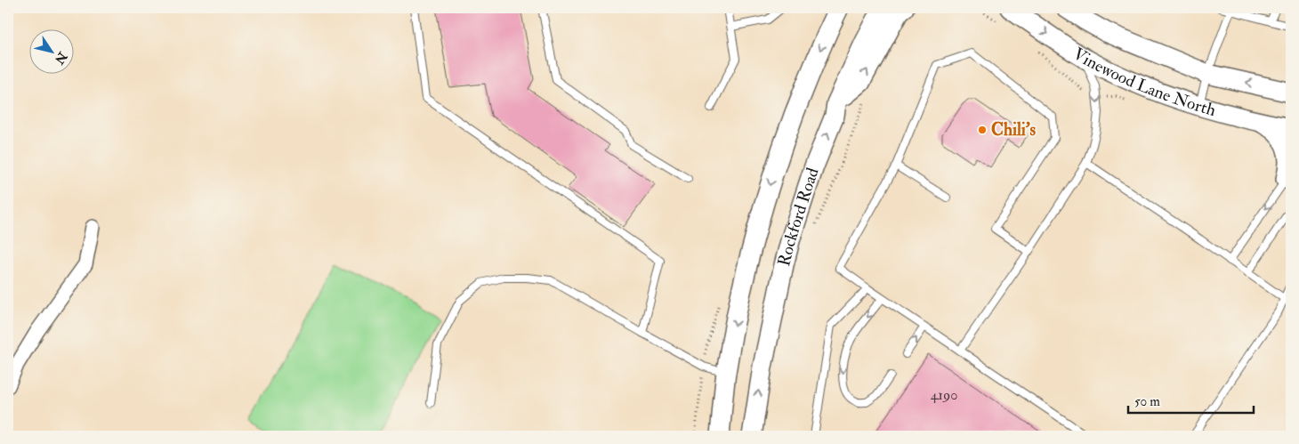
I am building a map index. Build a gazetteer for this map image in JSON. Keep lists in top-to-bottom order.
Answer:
{
  "streets": {
    "main road": ["Vinewood Lane North", "Rockford Road"]
  },
  "places": ["Chili's"],
  "house_numbers": ["4190"],
  "scale_bar": "50 m",
  "north": "bottom right"
}
